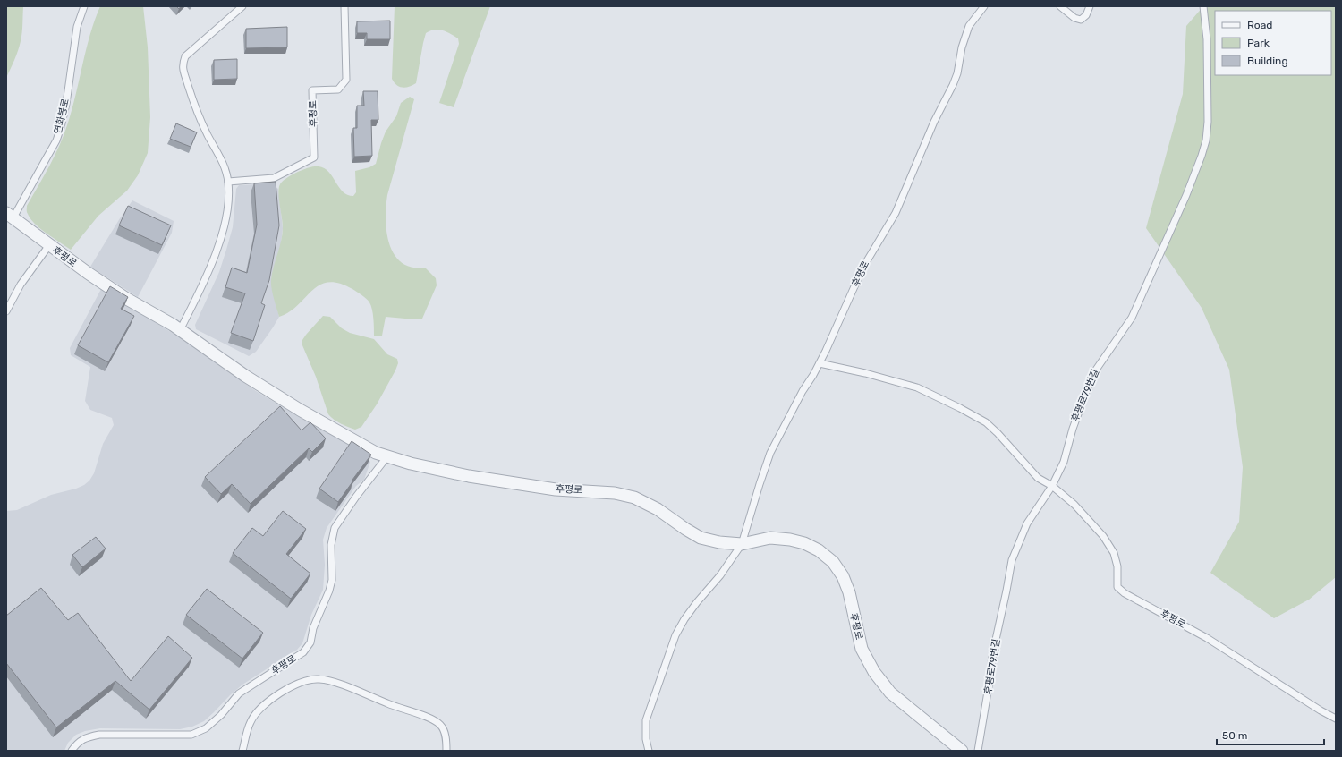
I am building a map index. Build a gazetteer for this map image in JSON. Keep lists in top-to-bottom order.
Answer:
{
  "streets": {
    "street": ["후평로"],
    "lane": ["연화봉로", "후평로79번길"]
  },
  "crossings": [
    ["후평로", "연화봉로"],
    ["후평로", "후평로79번길"]
  ],
  "legend": ["Road", "Park", "Building"],
  "scale_bar": "50 m"
}
